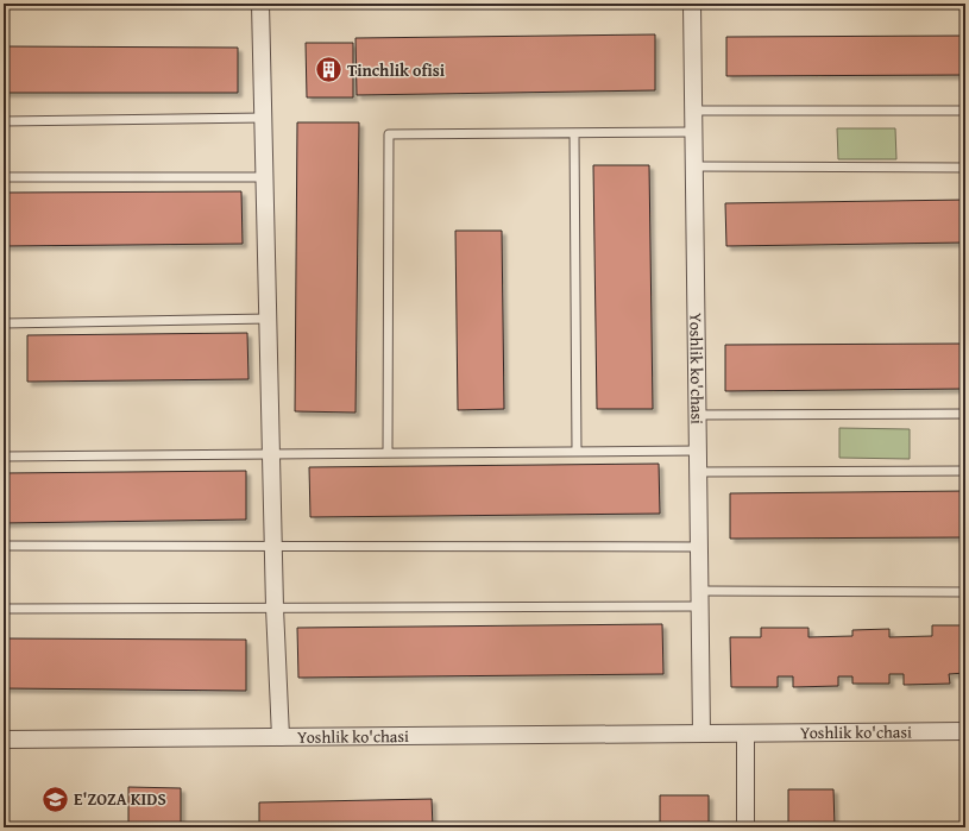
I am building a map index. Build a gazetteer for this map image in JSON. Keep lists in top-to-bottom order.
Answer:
{
  "streets": {
    "street": ["Yoshlik ko'chasi"]
  },
  "places": {
    "building": ["Tinchlik ofisi"],
    "school or university": ["E'ZOZA KIDS"]
  }
}
